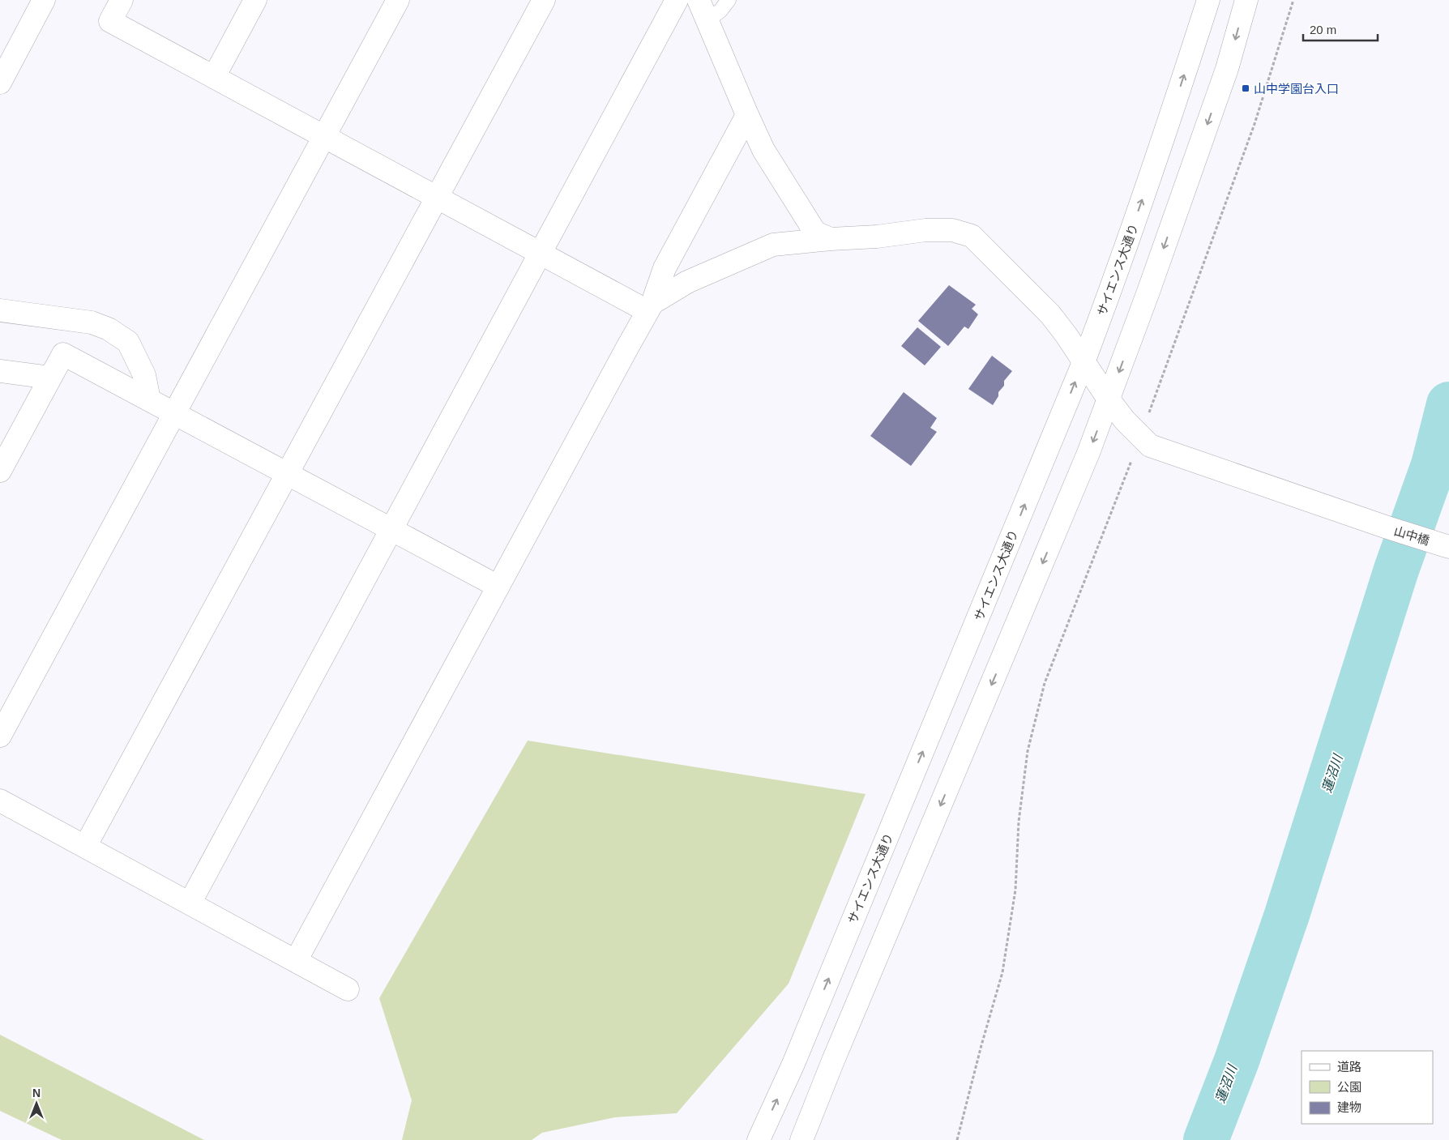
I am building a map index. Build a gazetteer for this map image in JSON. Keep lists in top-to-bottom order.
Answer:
{
  "streets": {
    "street": ["サイエンス大通り", "山中橋"]
  },
  "crossings": [
    ["サイエンス大通り", "山中橋"]
  ],
  "water": ["蓮沼川"],
  "places": {
    "transit": ["山中学園台入口"]
  },
  "legend": ["道路", "公園", "建物"],
  "scale_bar": "20 m",
  "north": "top"
}
